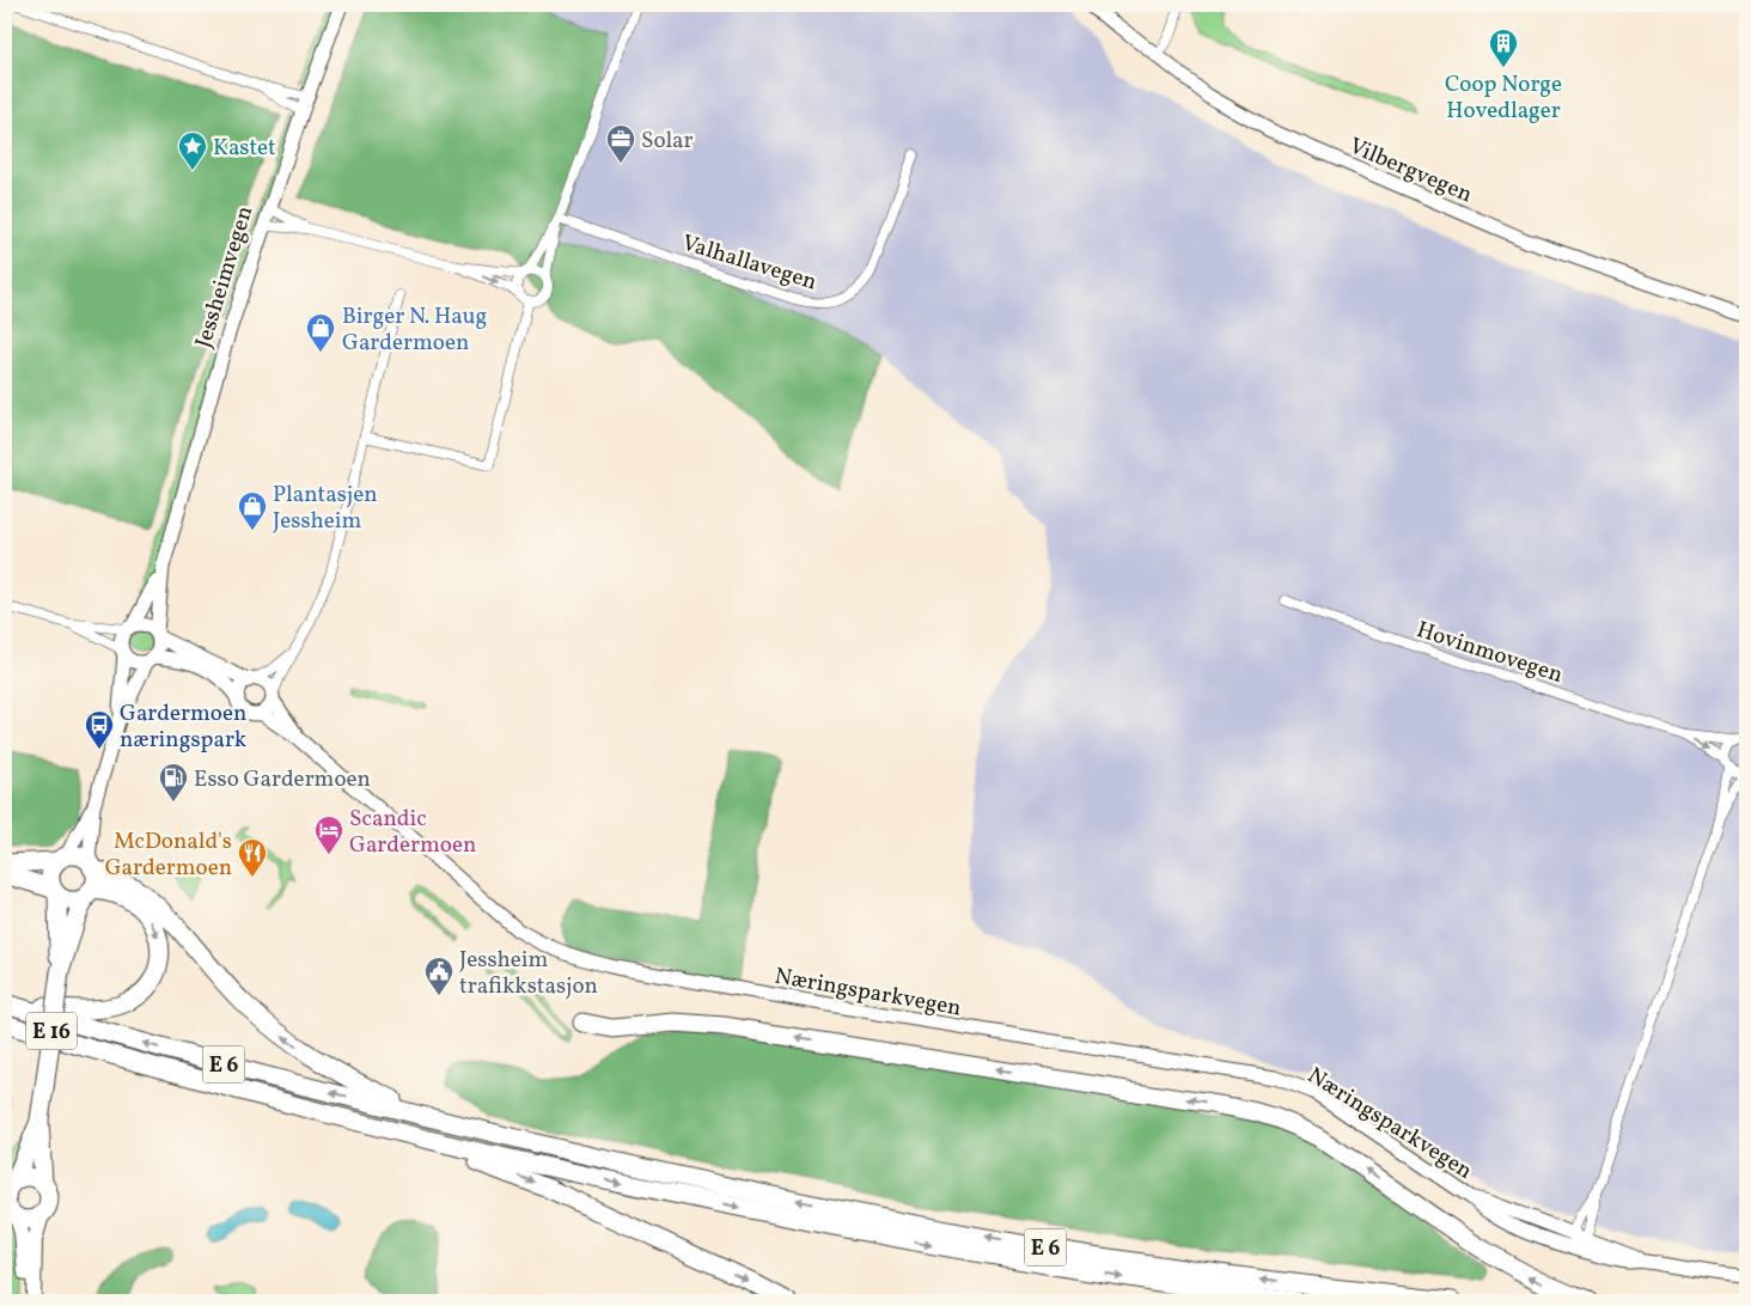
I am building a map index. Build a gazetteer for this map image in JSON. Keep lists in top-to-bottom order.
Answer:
{
  "streets": {
    "highway": ["E 16", "E 6"],
    "street": [
      "Vilbergvegen",
      "Valhallavegen",
      "Jessheimvegen",
      "Hovinmovegen",
      "Næringsparkvegen"
    ]
  },
  "crossings": [
    ["Jessheimvegen", "Næringsparkvegen"],
    ["E 16", "E 6"]
  ],
  "places": {
    "building": ["Coop Norge Hovedlager"],
    "office": ["Solar"],
    "place": ["Kastet"],
    "shop": ["Birger N. Haug Gardermoen", "Plantasjen Jessheim"],
    "bus stop": ["Gardermoen næringspark"],
    "fuel station": ["Esso Gardermoen"],
    "hotel": ["Scandic Gardermoen"],
    "restaurant": ["McDonald's Gardermoen"],
    "public building": ["Jessheim trafikkstasjon"]
  }
}
